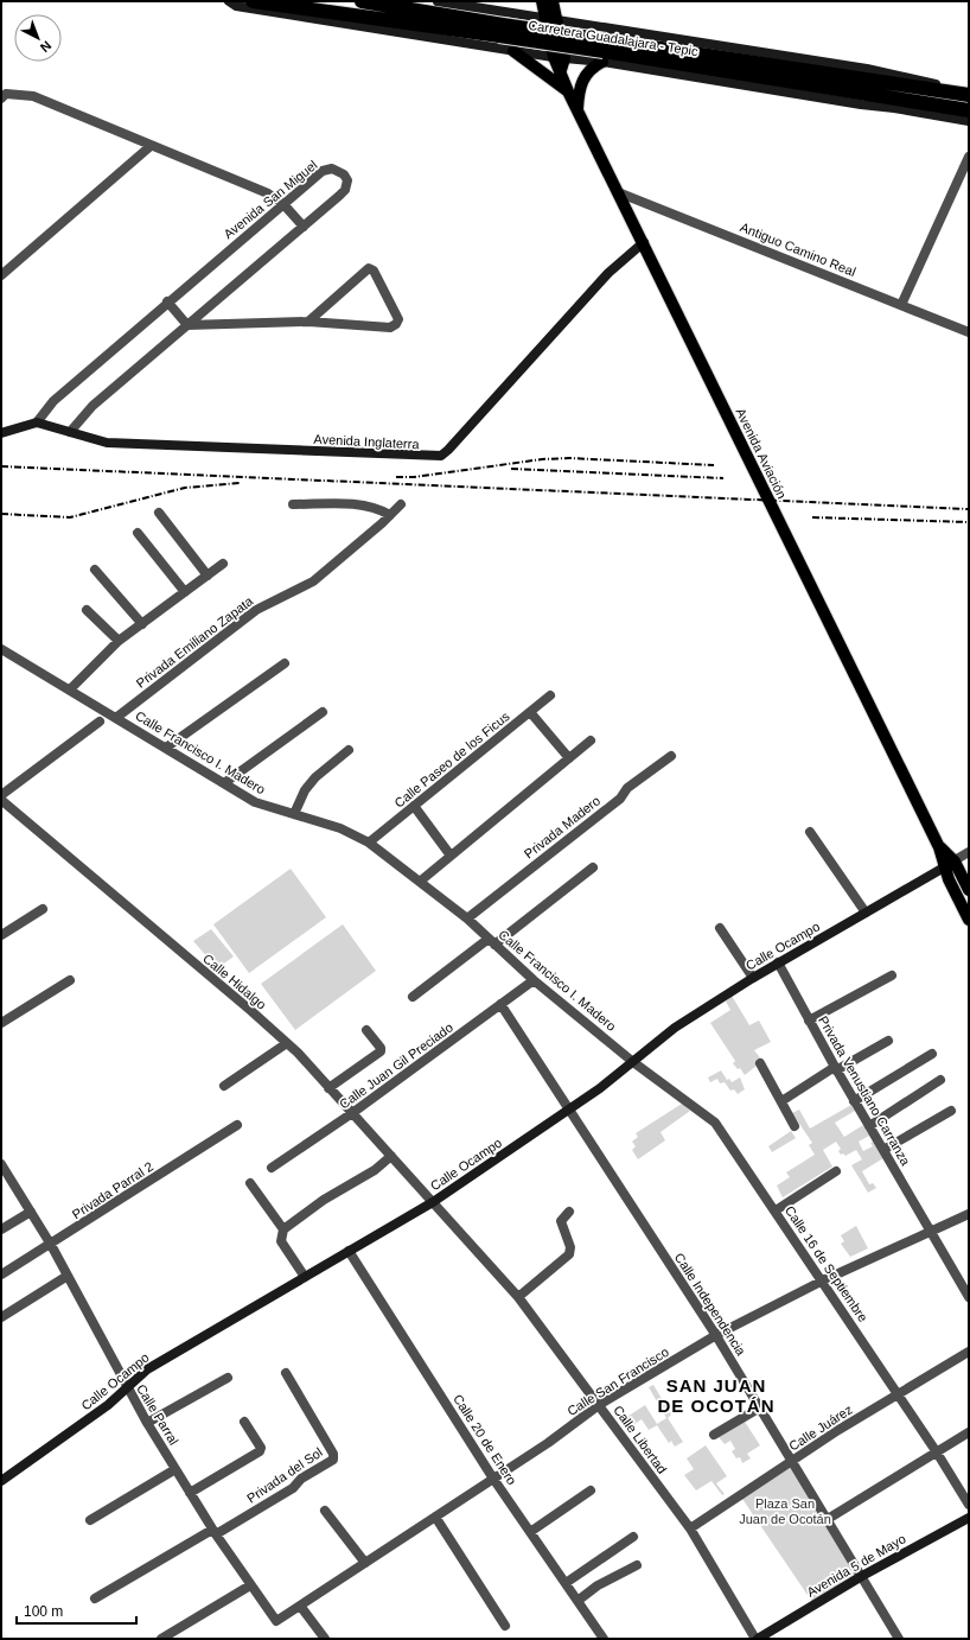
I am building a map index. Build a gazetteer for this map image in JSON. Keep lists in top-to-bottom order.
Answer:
{
  "streets": {
    "highway": ["Carretera Guadalajara - Tepic"],
    "main road": ["Avenida Aviación"],
    "street": [
      "Avenida San Miguel",
      "Antiguo Camino Real",
      "Avenida Inglaterra",
      "Privada Emiliano Zapata",
      "Calle Francisco I. Madero",
      "Calle Paseo de los Ficus",
      "Privada Madero",
      "Calle Ocampo",
      "Calle Hidalgo",
      "Calle Juan Gil Preciado",
      "Privada Venustiano Carranza",
      "Privada Parral 2",
      "Calle 16 de Septiembre",
      "Calle Independencia",
      "Calle San Francisco",
      "Calle Parral",
      "Calle Juárez",
      "Calle 20 de Enero",
      "Calle Libertad",
      "Privada del Sol",
      "Avenida 5 de Mayo"
    ]
  },
  "crossings": [
    ["Avenida San Miguel", "Avenida Inglaterra"],
    ["Antiguo Camino Real", "Avenida Aviación"],
    ["Avenida Inglaterra", "Avenida Aviación"],
    ["Avenida Aviación", "Calle Ocampo"],
    ["Privada Emiliano Zapata", "Calle Francisco I. Madero"],
    ["Calle Francisco I. Madero", "Calle Paseo de los Ficus"],
    ["Calle Francisco I. Madero", "Privada Madero"],
    ["Calle Francisco I. Madero", "Calle Ocampo"],
    ["Calle Francisco I. Madero", "Calle Juan Gil Preciado"],
    ["Calle Francisco I. Madero", "Calle 16 de Septiembre"],
    ["Calle Ocampo", "Calle Hidalgo"],
    ["Calle Ocampo", "Privada Venustiano Carranza"],
    ["Calle Ocampo", "Calle 16 de Septiembre"],
    ["Calle Ocampo", "Calle Independencia"],
    ["Calle Ocampo", "Calle Parral"],
    ["Calle Ocampo", "Calle 20 de Enero"],
    ["Calle Ocampo", "Calle Libertad"],
    ["Calle Hidalgo", "Calle Juan Gil Preciado"],
    ["Calle Hidalgo", "Calle Libertad"],
    ["Calle Juan Gil Preciado", "Calle Independencia"],
    ["Privada Venustiano Carranza", "Calle San Francisco"],
    ["Privada Parral 2", "Calle Parral"],
    ["Calle 16 de Septiembre", "Calle San Francisco"],
    ["Calle 16 de Septiembre", "Calle Juárez"],
    ["Calle Independencia", "Calle San Francisco"],
    ["Calle Independencia", "Calle Juárez"],
    ["Calle Independencia", "Avenida 5 de Mayo"],
    ["Calle San Francisco", "Calle Parral"],
    ["Calle San Francisco", "Calle 20 de Enero"],
    ["Calle San Francisco", "Calle Libertad"],
    ["Calle Parral", "Privada del Sol"],
    ["Calle Juárez", "Calle Libertad"],
    ["Calle Libertad", "Avenida 5 de Mayo"]
  ],
  "districts": ["SAN JUAN DE OCOTÁN"],
  "parks": ["Plaza San Juan de Ocotán"],
  "scale_bar": "100 m",
  "north": "bottom right"
}
